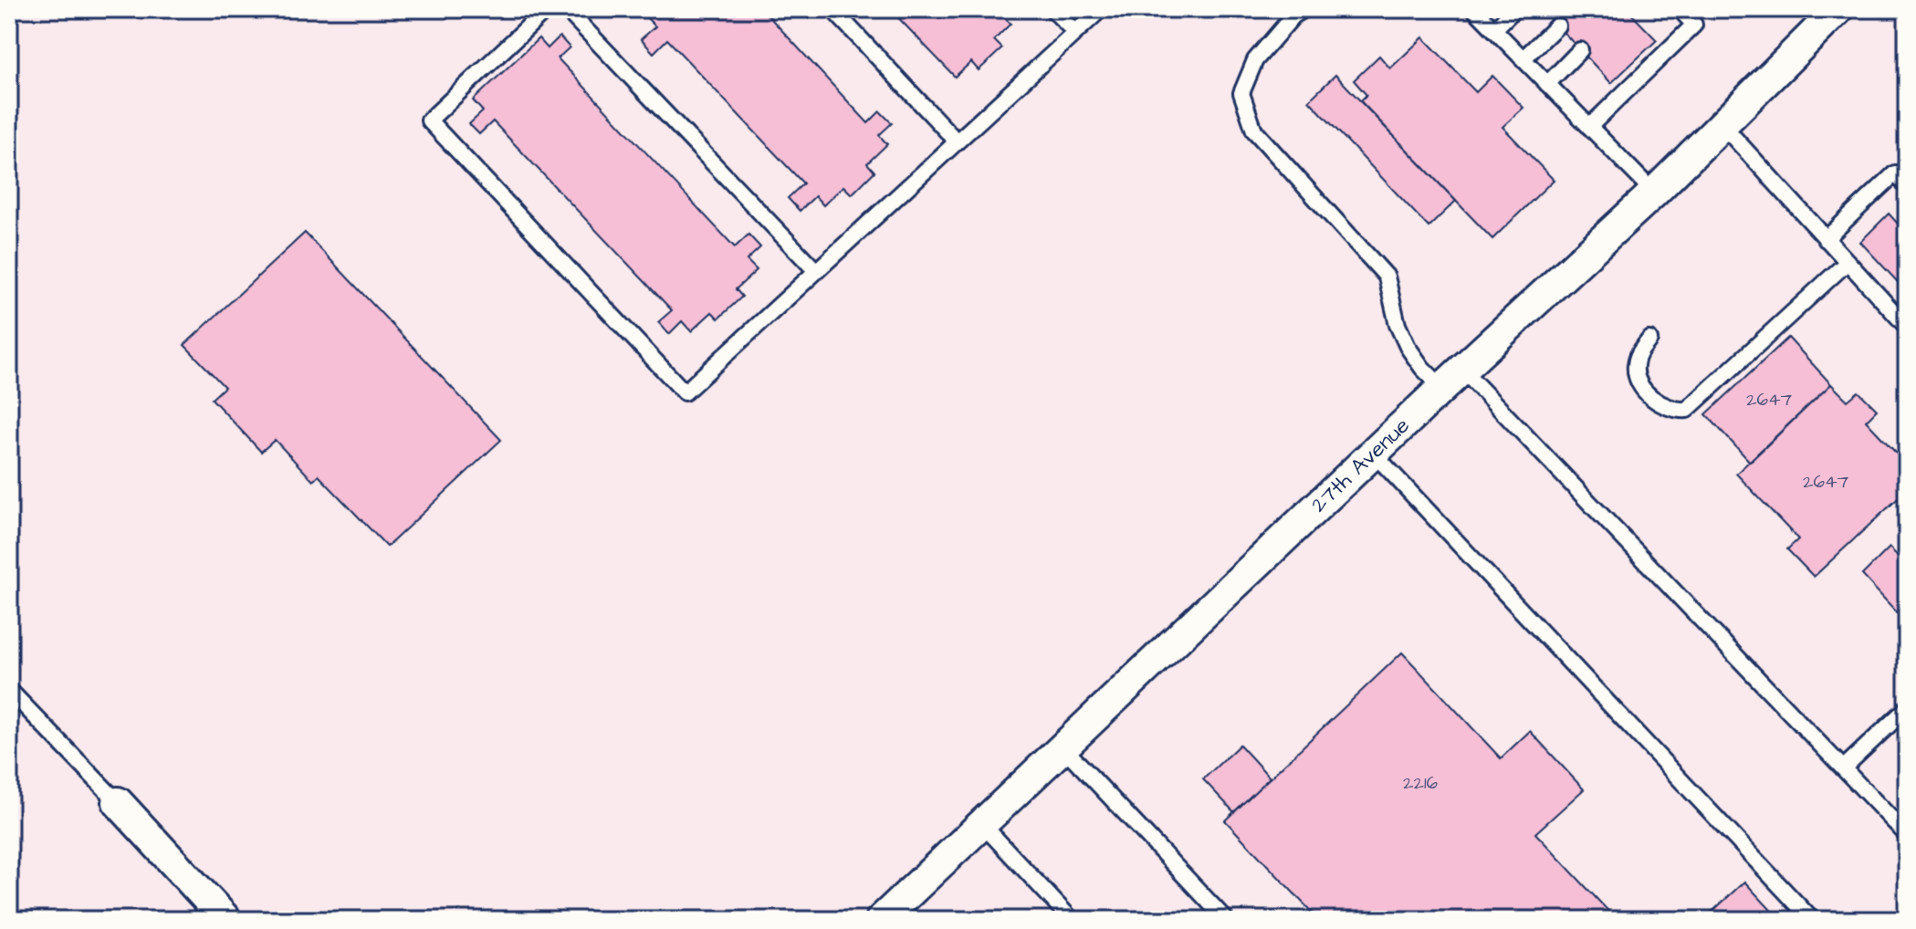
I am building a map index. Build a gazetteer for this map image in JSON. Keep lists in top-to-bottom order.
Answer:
{
  "streets": {
    "street": ["27th Avenue"]
  },
  "house_numbers": ["2647", "2647", "2216"]
}
